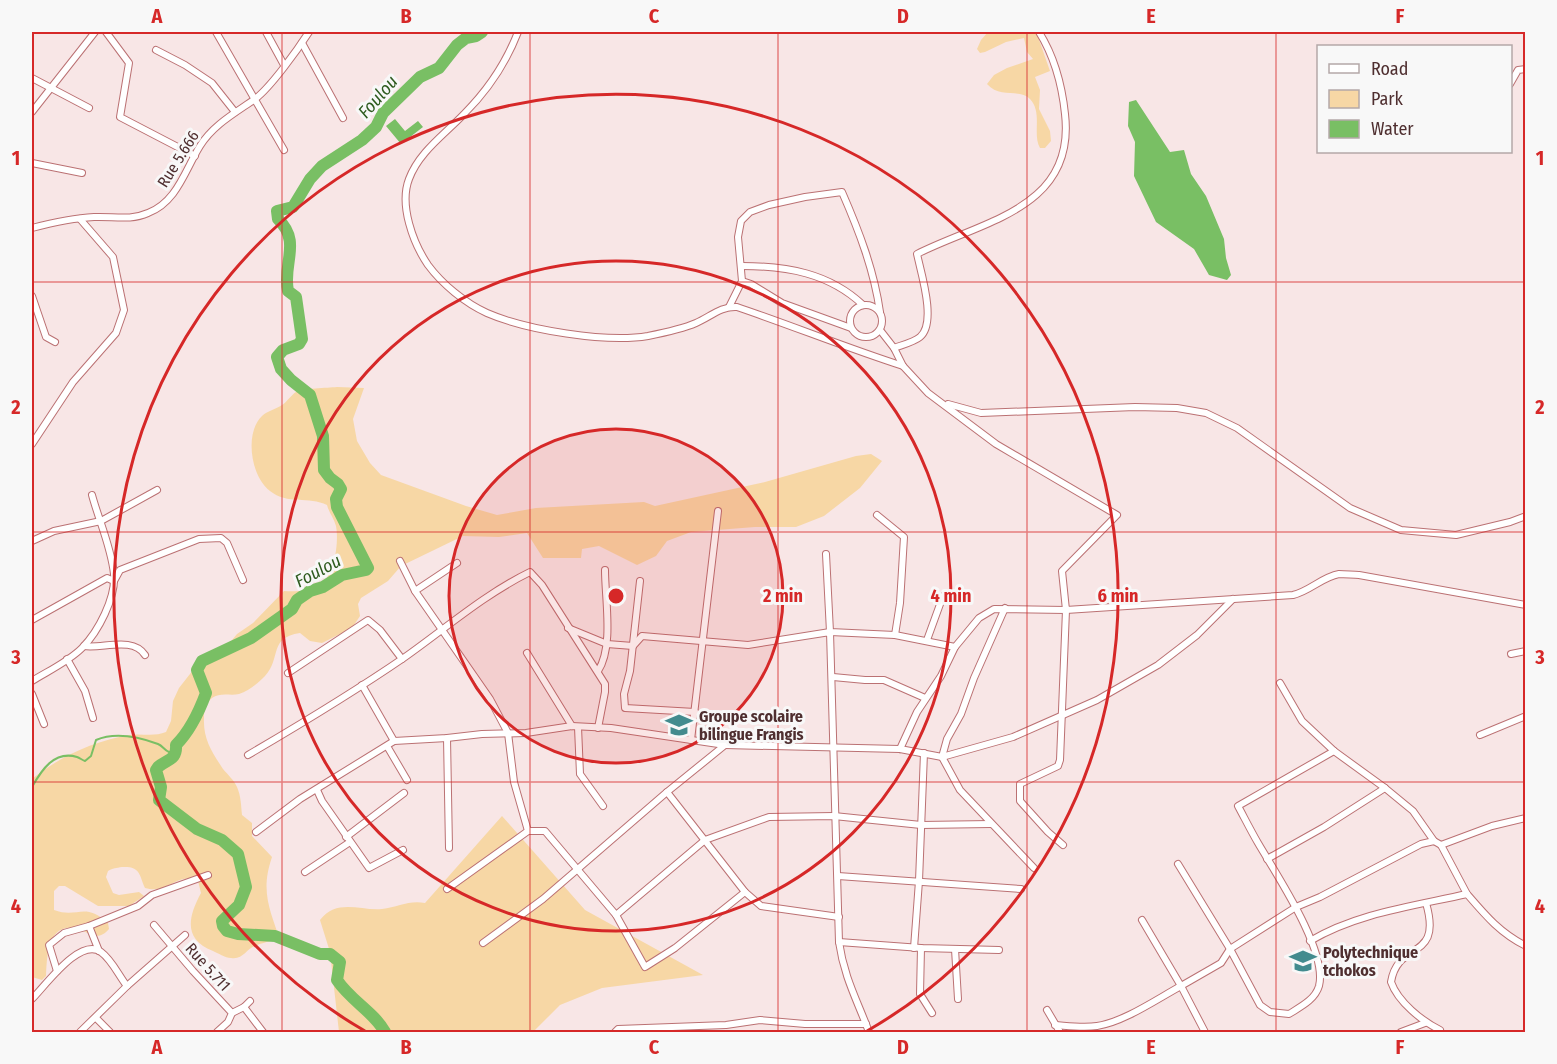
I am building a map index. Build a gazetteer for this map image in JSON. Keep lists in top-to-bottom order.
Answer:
{
  "streets": {
    "street": ["Rue 5.666", "Rue 5.711"]
  },
  "water": ["Foulou"],
  "places": {
    "school or university": ["Groupe scolaire bilingue Frangis", "Polytechnique tchokos"]
  },
  "legend": ["Road", "Park", "Water"],
  "grid": {
    "columns": [
      "A",
      "B",
      "C",
      "D",
      "E",
      "F"
    ],
    "rows": [
      "1",
      "2",
      "3",
      "4"
    ]
  },
  "rings": ["2 min", "4 min", "6 min"]
}
